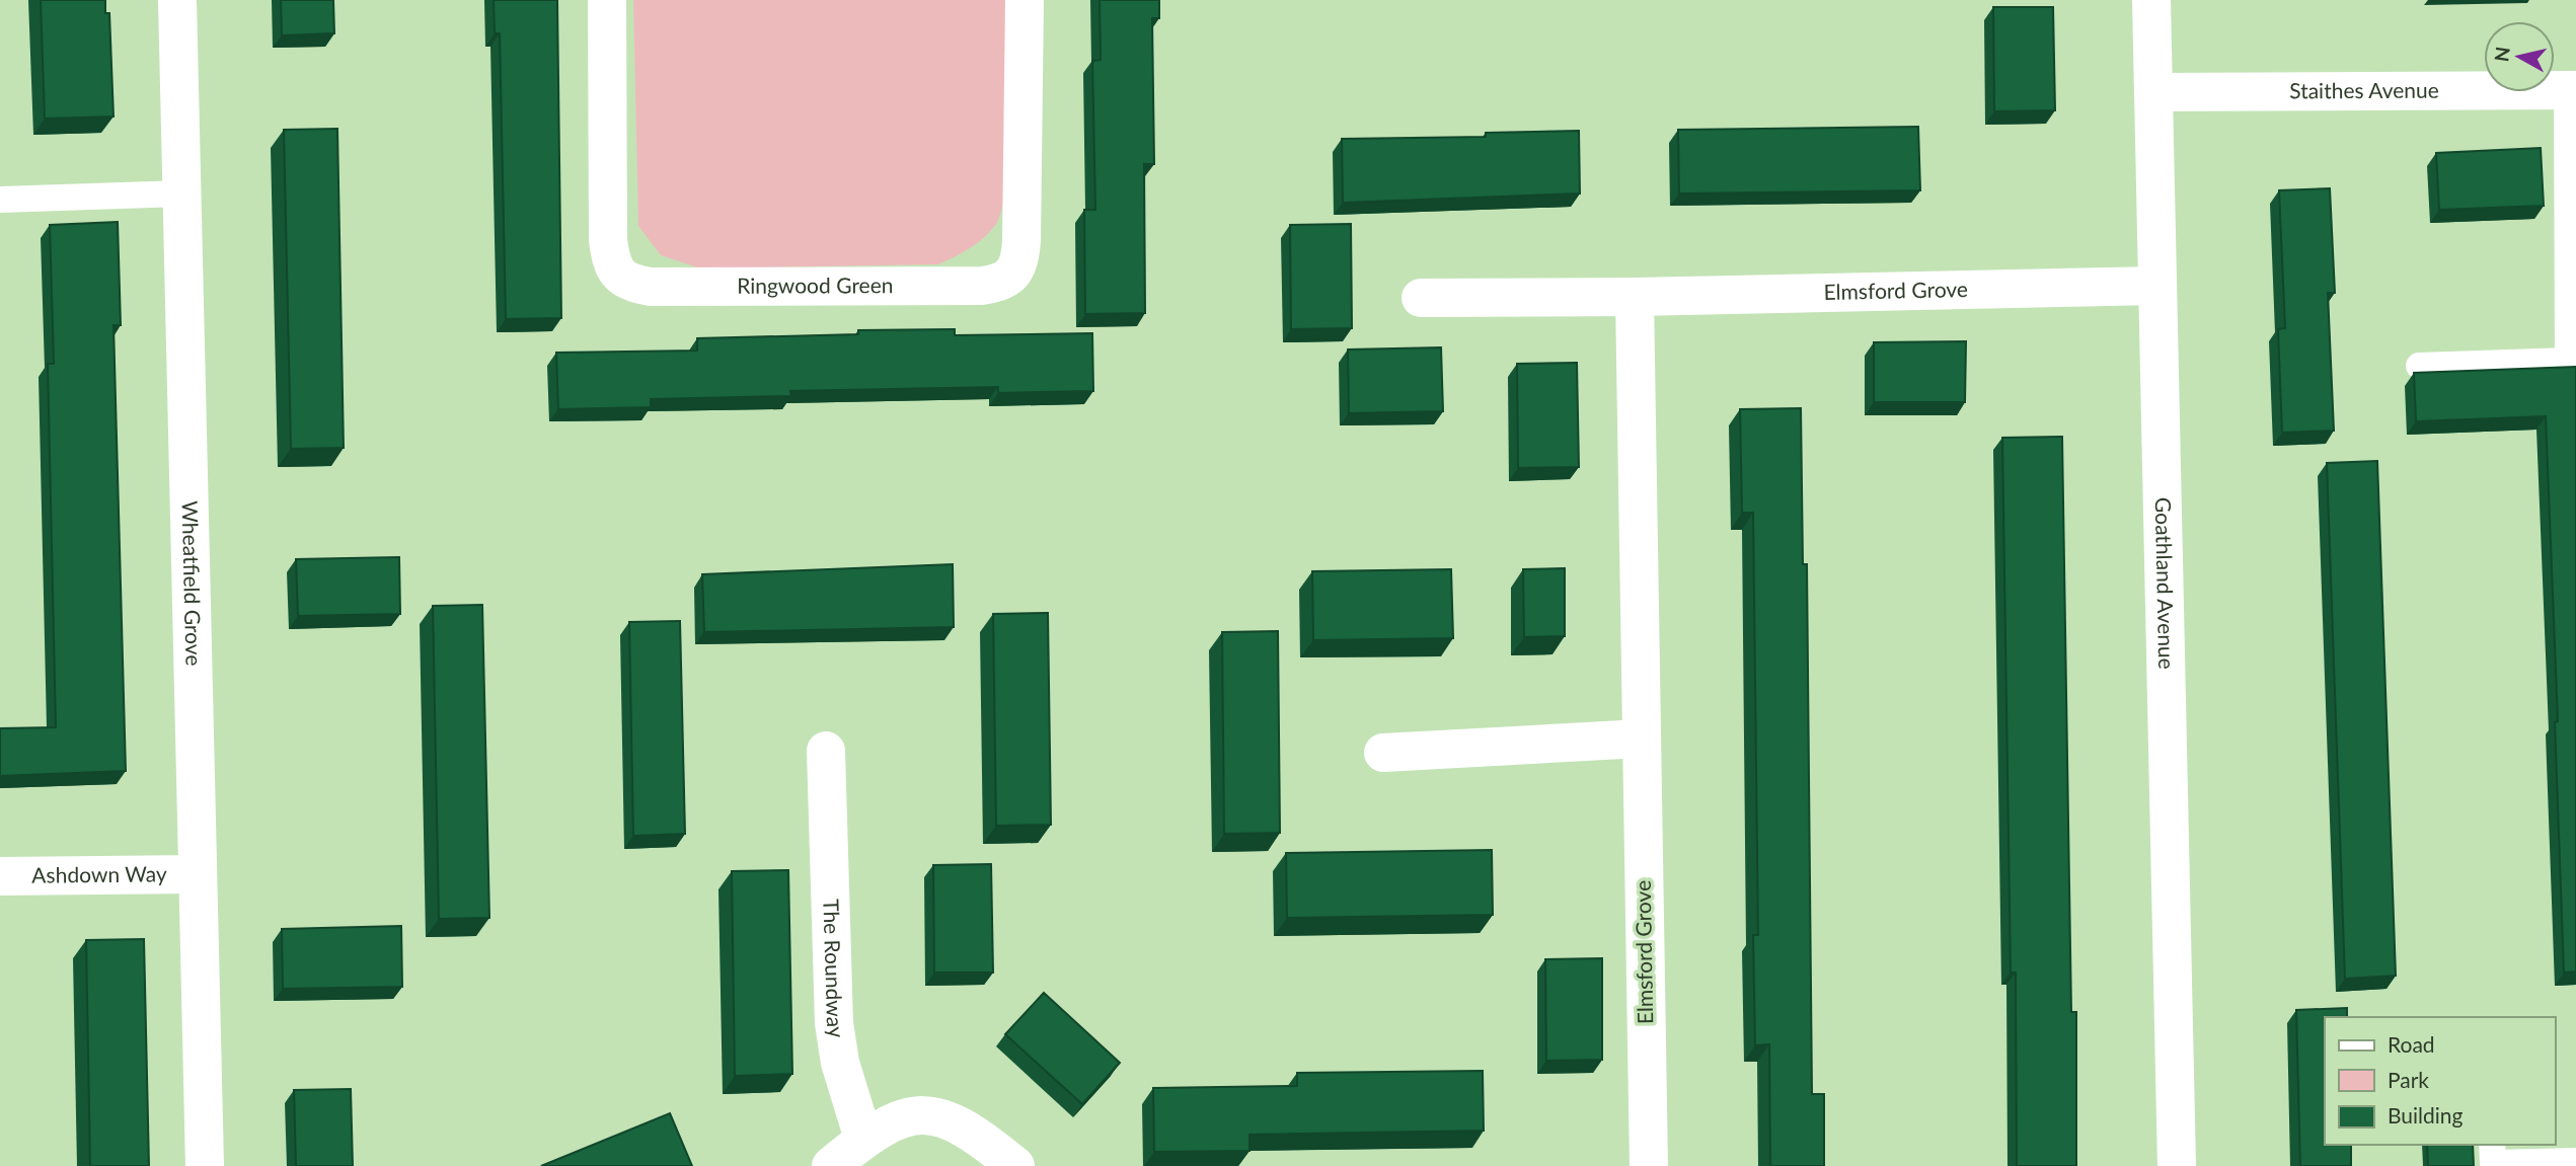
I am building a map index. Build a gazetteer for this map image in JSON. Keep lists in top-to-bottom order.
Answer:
{
  "streets": {
    "street": [
      "Staithes Avenue",
      "Ringwood Green",
      "Elmsford Grove",
      "Wheatfield Grove",
      "Goathland Avenue",
      "Ashdown Way",
      "The Roundway"
    ]
  },
  "crossings": [
    ["Staithes Avenue", "Goathland Avenue"],
    ["Elmsford Grove", "Goathland Avenue"],
    ["Wheatfield Grove", "Ashdown Way"]
  ],
  "legend": ["Road", "Park", "Building"],
  "north": "left"
}
